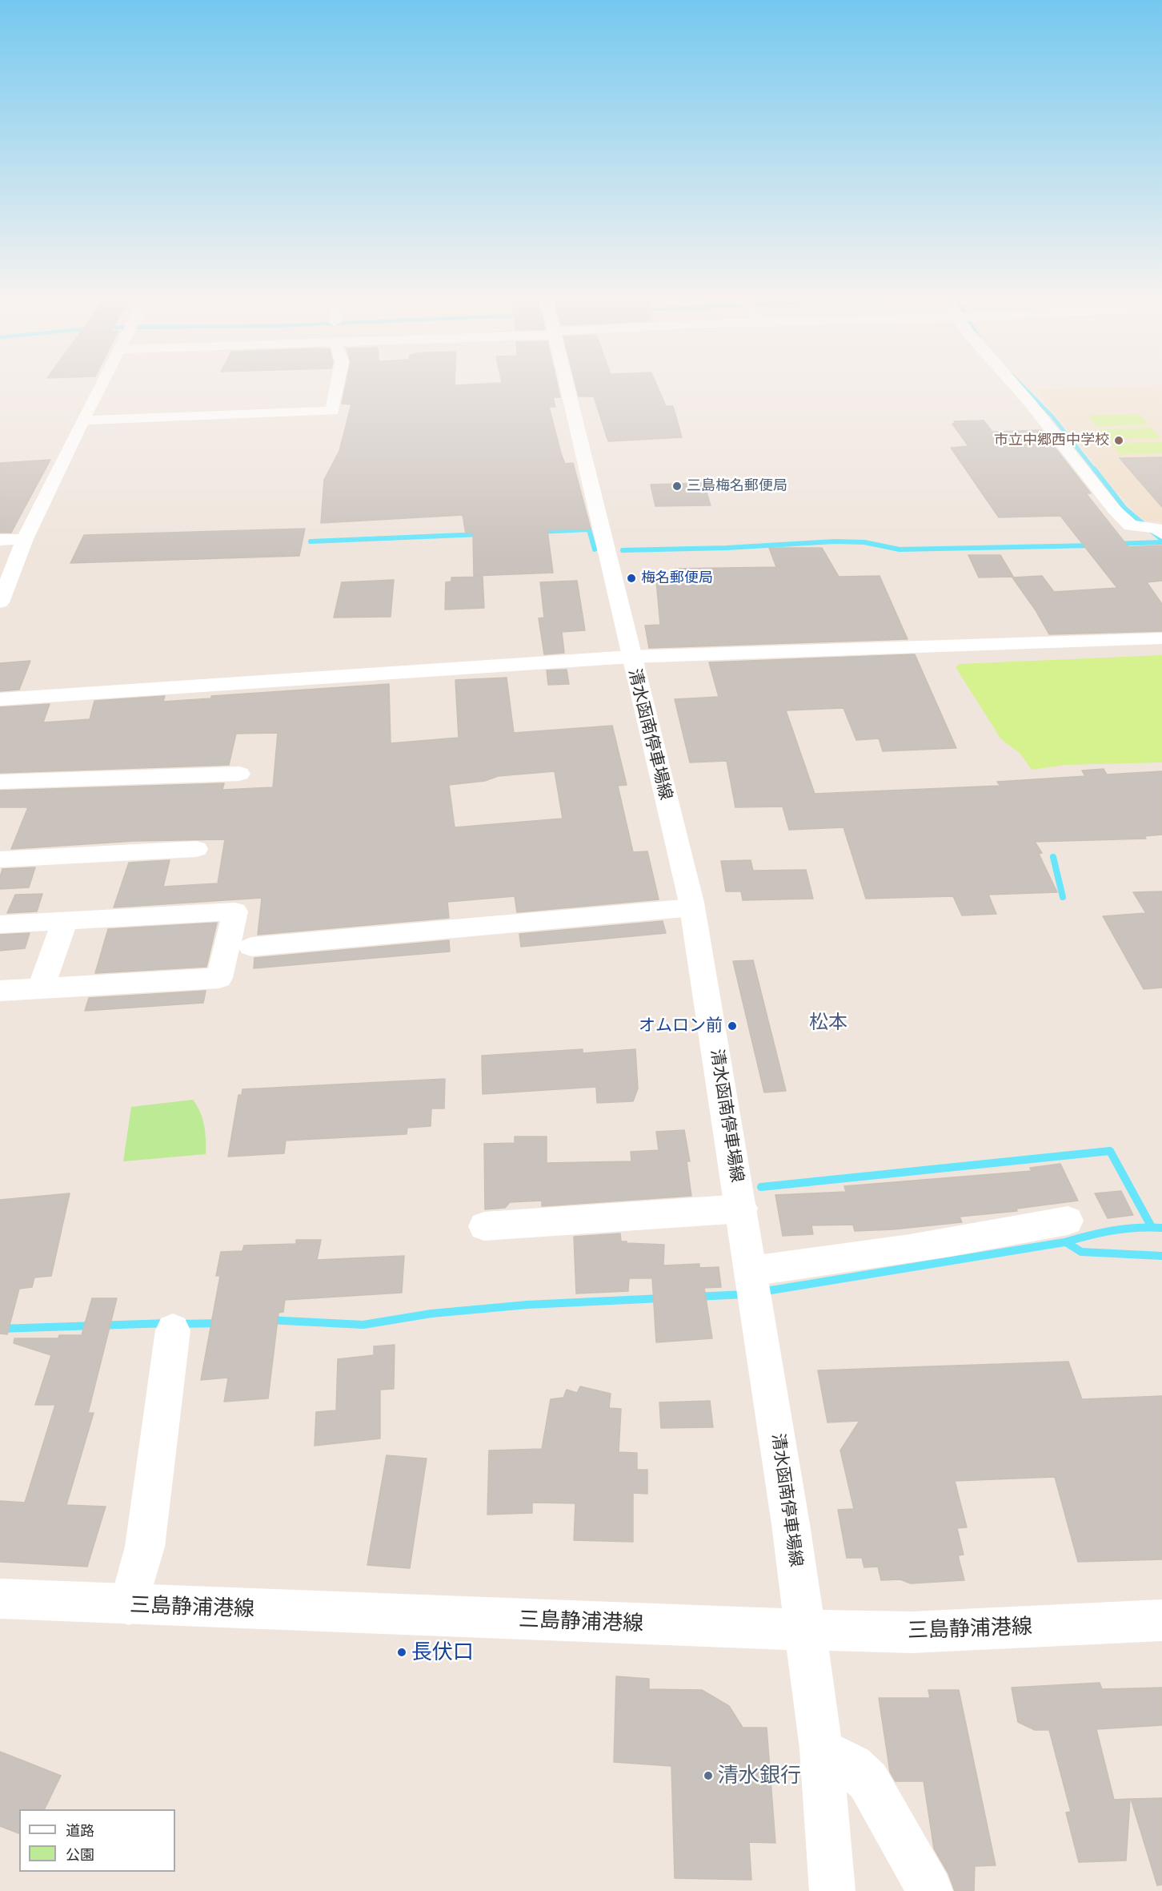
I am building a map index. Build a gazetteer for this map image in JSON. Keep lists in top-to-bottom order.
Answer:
{
  "streets": {
    "street": ["清水函南停車場線", "三島静浦港線"]
  },
  "crossings": [
    ["清水函南停車場線", "三島静浦港線"]
  ],
  "districts": ["松本"],
  "places": [
    "市立中郷西中学校",
    "三島梅名郵便局",
    "梅名郵便局",
    "オムロン前",
    "長伏口",
    "清水銀行"
  ],
  "legend": ["道路", "公園"]
}
